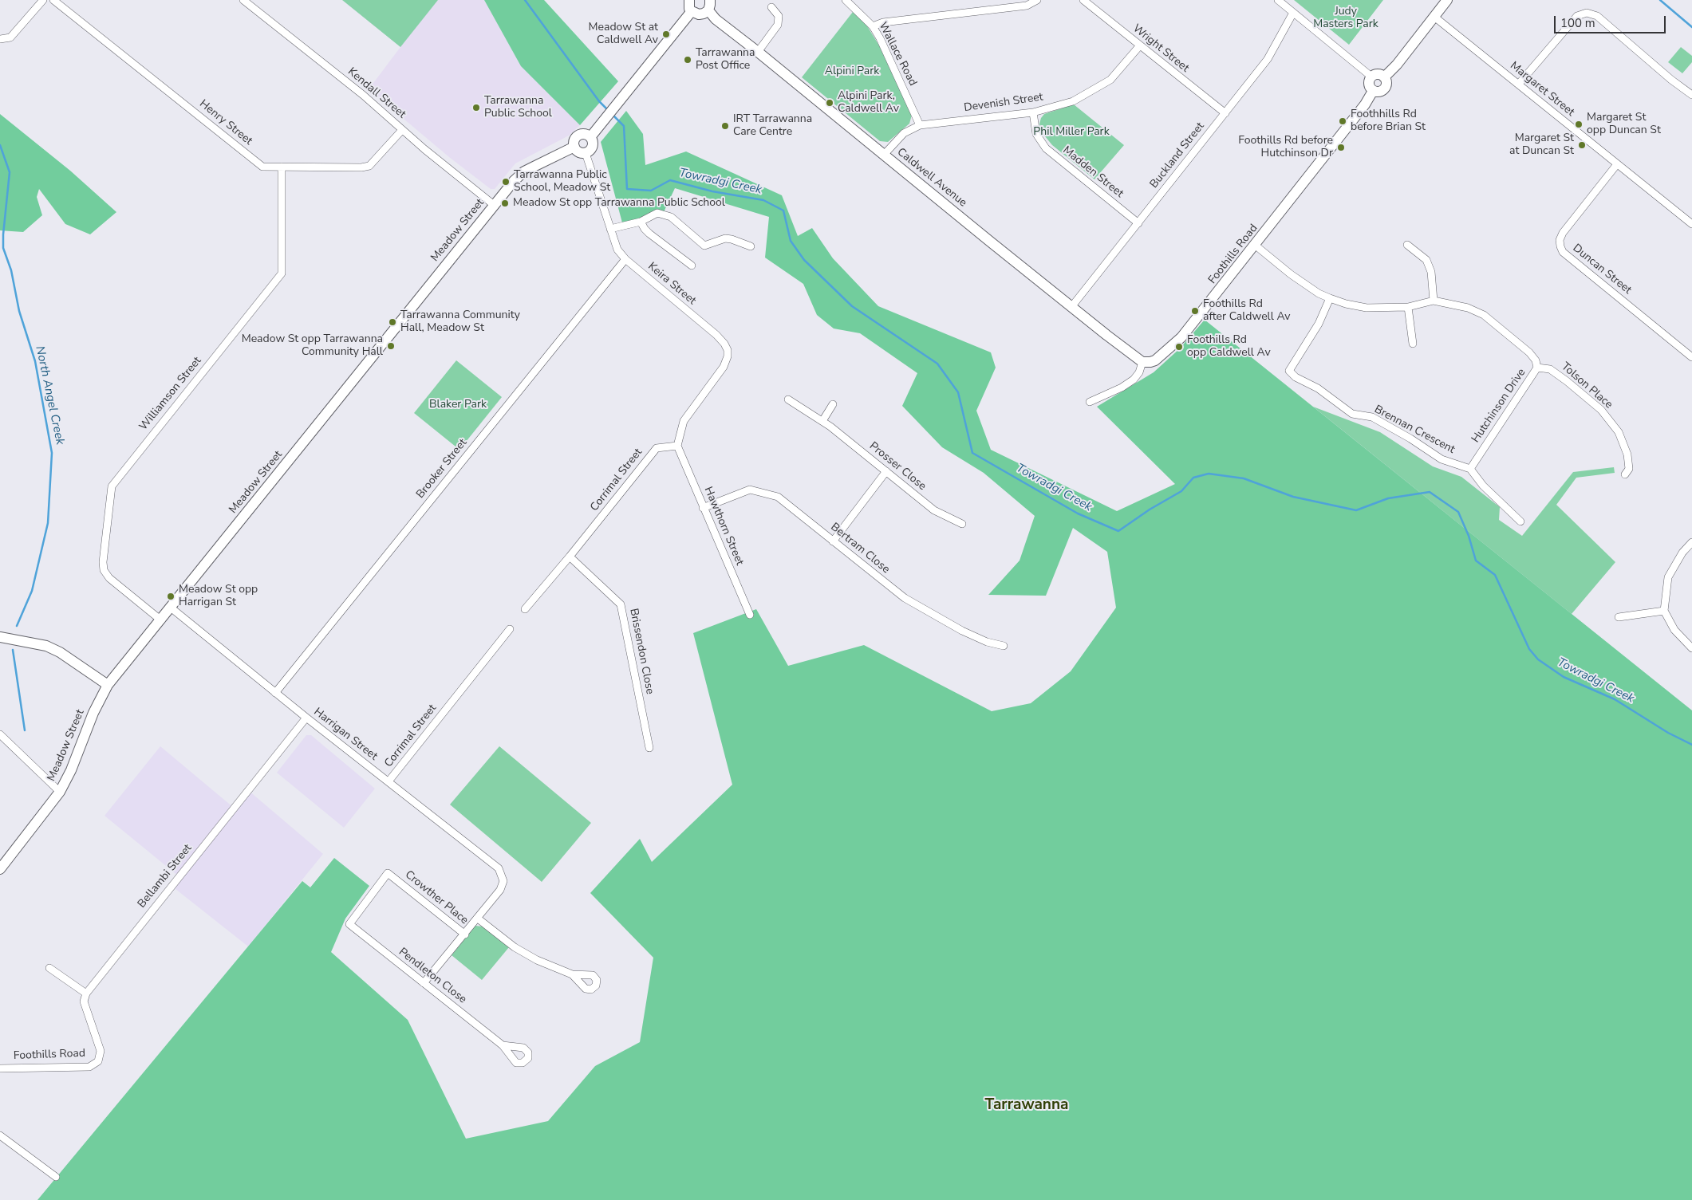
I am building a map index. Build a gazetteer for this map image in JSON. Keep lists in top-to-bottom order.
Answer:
{
  "streets": {
    "main road": ["Caldwell Avenue", "Meadow Street", "Foothills Road"],
    "street": [
      "Wright Street",
      "Wallace Road",
      "Margaret Street",
      "Kendall Street",
      "Devenish Street",
      "Henry Street",
      "Buckland Street",
      "Madden Street",
      "Duncan Street",
      "Keira Street",
      "Tolson Place",
      "Williamson Street",
      "Hutchinson Drive",
      "Brennan Crescent",
      "Prosser Close",
      "Brooker Street",
      "Corrimal Street",
      "Hawthorn Street",
      "Bertram Close",
      "Brissendon Close",
      "Harrigan Street",
      "Bellambi Street",
      "Crowther Place",
      "Pendleton Close"
    ]
  },
  "crossings": [
    ["Wright Street", "Devenish Street"],
    ["Wright Street", "Buckland Street"],
    ["Wallace Road", "Devenish Street"],
    ["Margaret Street", "Duncan Street"],
    ["Kendall Street", "Henry Street"],
    ["Kendall Street", "Meadow Street"],
    ["Devenish Street", "Madden Street"],
    ["Devenish Street", "Caldwell Avenue"],
    ["Henry Street", "Williamson Street"],
    ["Buckland Street", "Madden Street"],
    ["Buckland Street", "Caldwell Avenue"],
    ["Caldwell Avenue", "Foothills Road"],
    ["Meadow Street", "Keira Street"],
    ["Meadow Street", "Williamson Street"],
    ["Meadow Street", "Harrigan Street"],
    ["Foothills Road", "Hutchinson Drive"],
    ["Foothills Road", "Bellambi Street"],
    ["Keira Street", "Brooker Street"],
    ["Keira Street", "Corrimal Street"],
    ["Keira Street", "Hawthorn Street"],
    ["Tolson Place", "Hutchinson Drive"],
    ["Hutchinson Drive", "Brennan Crescent"],
    ["Brooker Street", "Harrigan Street"],
    ["Corrimal Street", "Hawthorn Street"],
    ["Corrimal Street", "Brissendon Close"],
    ["Corrimal Street", "Harrigan Street"],
    ["Hawthorn Street", "Bertram Close"],
    ["Harrigan Street", "Bellambi Street"],
    ["Crowther Place", "Pendleton Close"]
  ],
  "districts": ["Tarrawanna"],
  "water": ["Towradgi Creek", "North Angel Creek"],
  "parks": [
    "Judy Masters Park",
    "Alpini Park",
    "Phil Miller Park",
    "Blaker Park"
  ],
  "places": [
    "Meadow St at Caldwell Av",
    "Tarrawanna Post Office",
    "Alpini Park, Caldwell Av",
    "Tarrawanna Public School",
    "Foothhills Rd before Brian St",
    "Margaret St opp Duncan St",
    "IRT Tarrawanna Care Centre",
    "Margaret St at Duncan St",
    "Foothills Rd before Hutchinson Dr",
    "Tarrawanna Public School, Meadow St",
    "Meadow St opp Tarrawanna Public School",
    "Foothills Rd after Caldwell Av",
    "Tarrawanna Community Hall, Meadow St",
    "Meadow St opp Tarrawanna Community Hall",
    "Foothills Rd opp Caldwell Av",
    "Meadow St opp Harrigan St"
  ],
  "scale_bar": "100 m"
}
